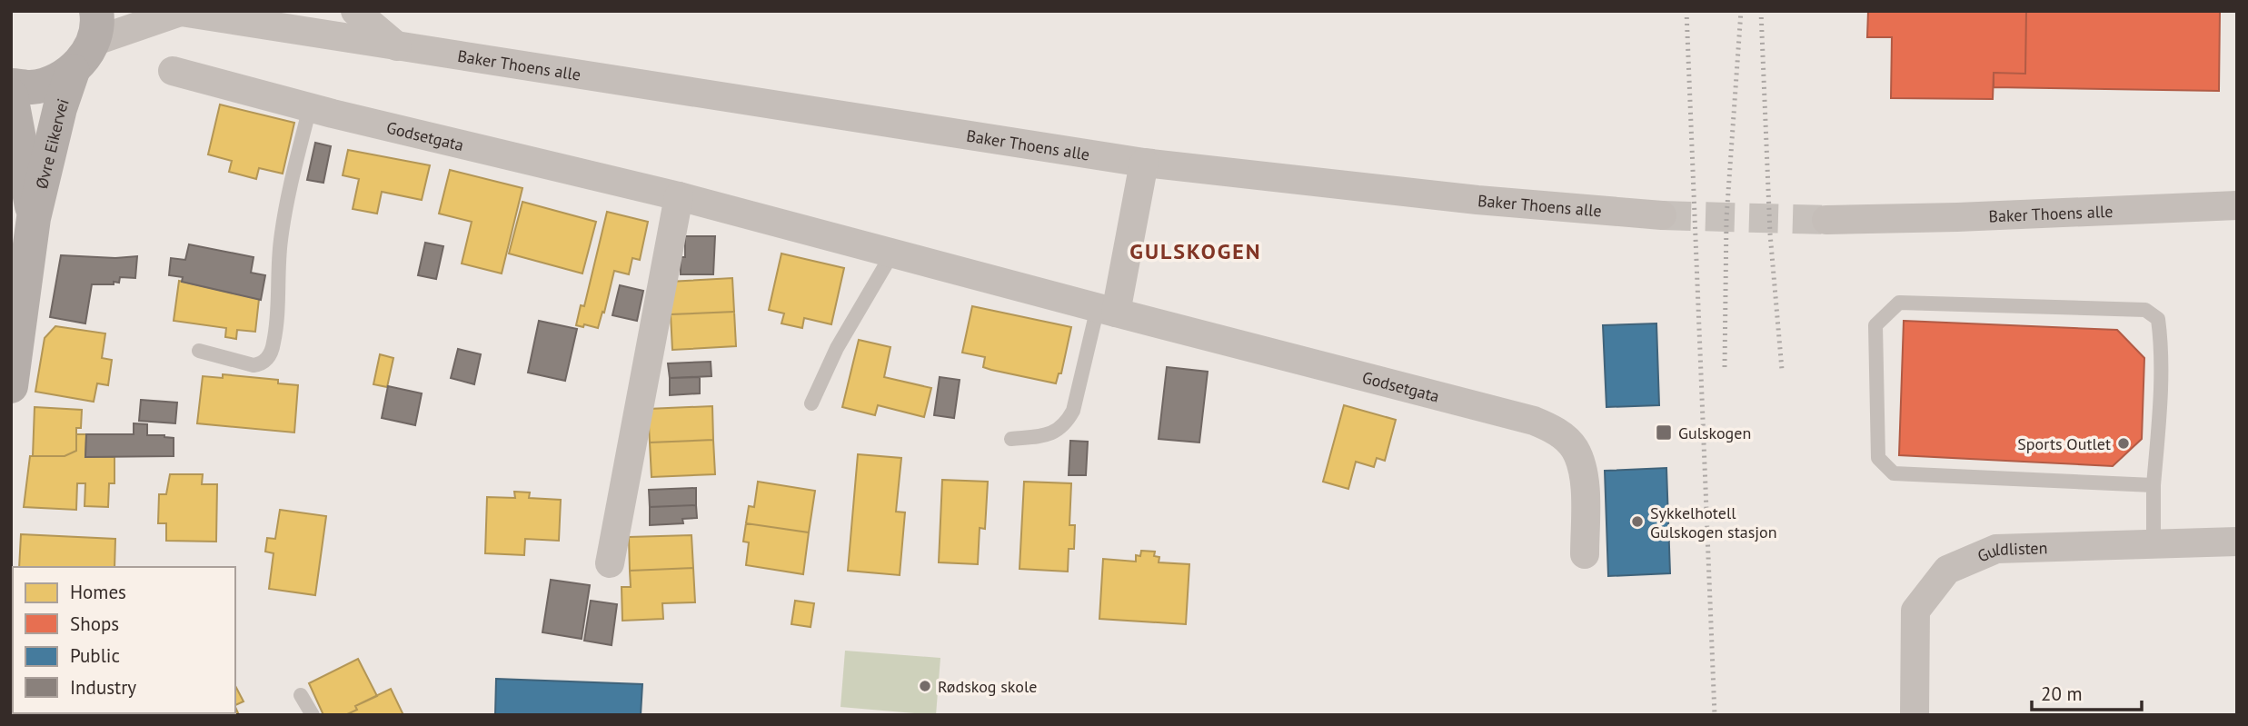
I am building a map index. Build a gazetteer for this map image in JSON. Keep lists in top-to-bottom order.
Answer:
{
  "streets": {
    "main road": ["Øvre Eikervei"],
    "street": ["Baker Thoens alle", "Godsetgata", "Guldlisten"]
  },
  "districts": ["GULSKOGEN"],
  "places": {
    "transit": ["Gulskogen"],
    "other": ["Sports Outlet", "Sykkelhotell Gulskogen stasjon", "Rødskog skole"]
  },
  "legend": [
    "Homes",
    "Shops",
    "Public",
    "Industry"
  ],
  "scale_bar": "20 m"
}
